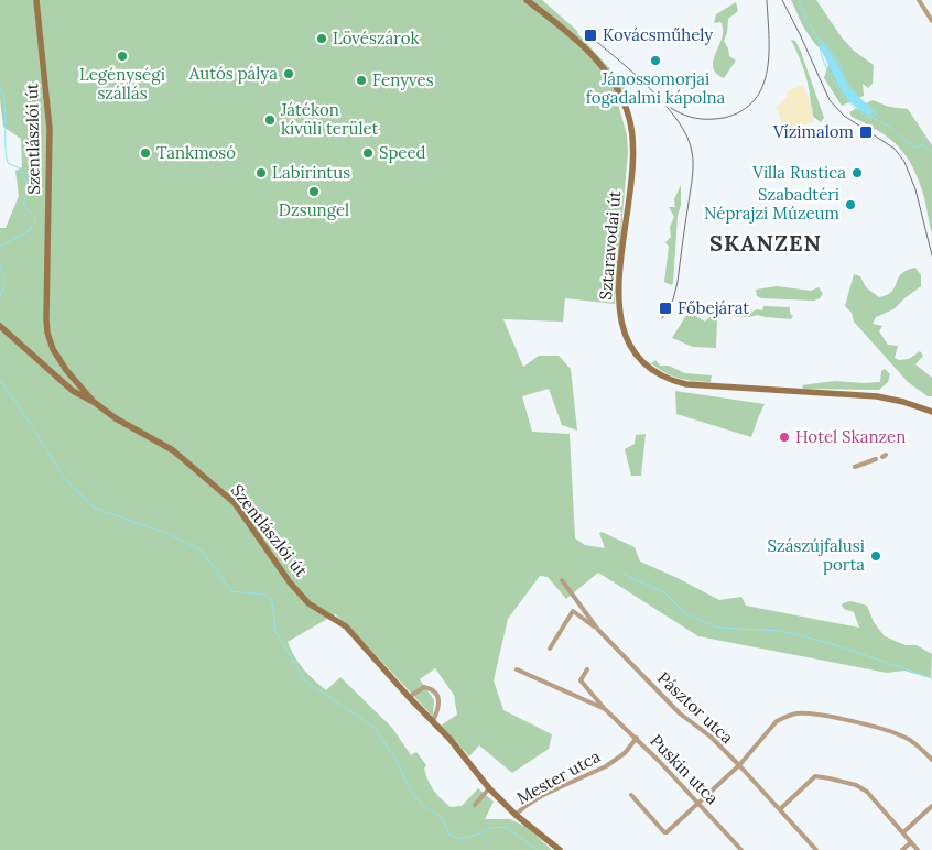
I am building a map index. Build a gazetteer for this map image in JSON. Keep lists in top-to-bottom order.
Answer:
{
  "streets": {
    "main road": ["Szentlászlói út", "Sztaravodai út"],
    "street": ["Pásztor utca", "Puskin utca", "Mester utca"]
  },
  "crossings": [
    ["Szentlászlói út", "Mester utca"],
    ["Puskin utca", "Mester utca"]
  ],
  "districts": ["SKANZEN"],
  "places": {
    "transit": ["Kovácsműhely", "Vízimalom", "Főbejárat"],
    "other": [
      "Lövészárok",
      "Legénységi szállás",
      "Jánossomorjai fogadalmi kápolna",
      "Autós pálya",
      "Fenyves",
      "Játékon kívüli terület",
      "Tankmosó",
      "Speed",
      "Labirintus",
      "Villa Rustica",
      "Dzsungel",
      "Szabadtéri Néprajzi Múzeum",
      "Hotel Skanzen",
      "Szászújfalusi porta"
    ]
  }
}
